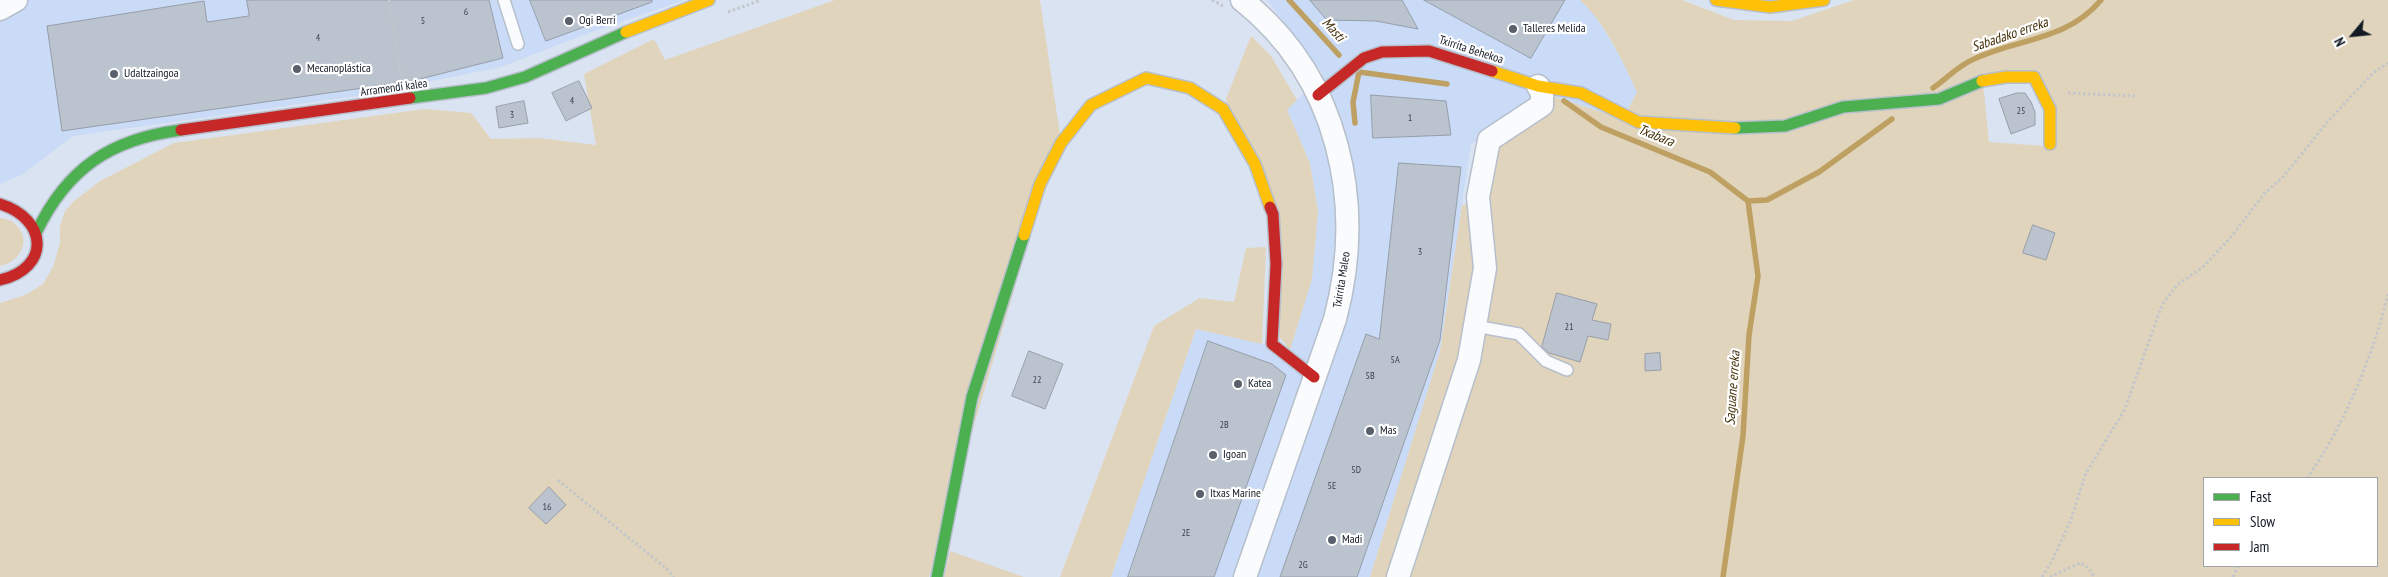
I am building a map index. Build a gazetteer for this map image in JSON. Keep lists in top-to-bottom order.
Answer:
{
  "streets": {
    "street": ["Txirrita Behekoa", "Arramendi kalea", "Txirrita Maleo"]
  },
  "crossings": [
    ["Txirrita Behekoa", "Txirrita Maleo"]
  ],
  "water": [
    "Masti",
    "Sabadako erreka",
    "Txabara",
    "Saguane erreka"
  ],
  "places": [
    "Ogi Berri",
    "Talleres Melida",
    "Mecanoplástica",
    "Udaltzaingoa",
    "Katea",
    "Mas",
    "Igoan",
    "Itxas Marine",
    "Madi"
  ],
  "house_numbers": [
    "6",
    "5",
    "4",
    "4",
    "25",
    "3",
    "1",
    "3",
    "21",
    "5A",
    "5B",
    "22",
    "2B",
    "5D",
    "5E",
    "16",
    "2E",
    "2G"
  ],
  "legend": ["Fast", "Slow", "Jam"],
  "north": "bottom left"
}
